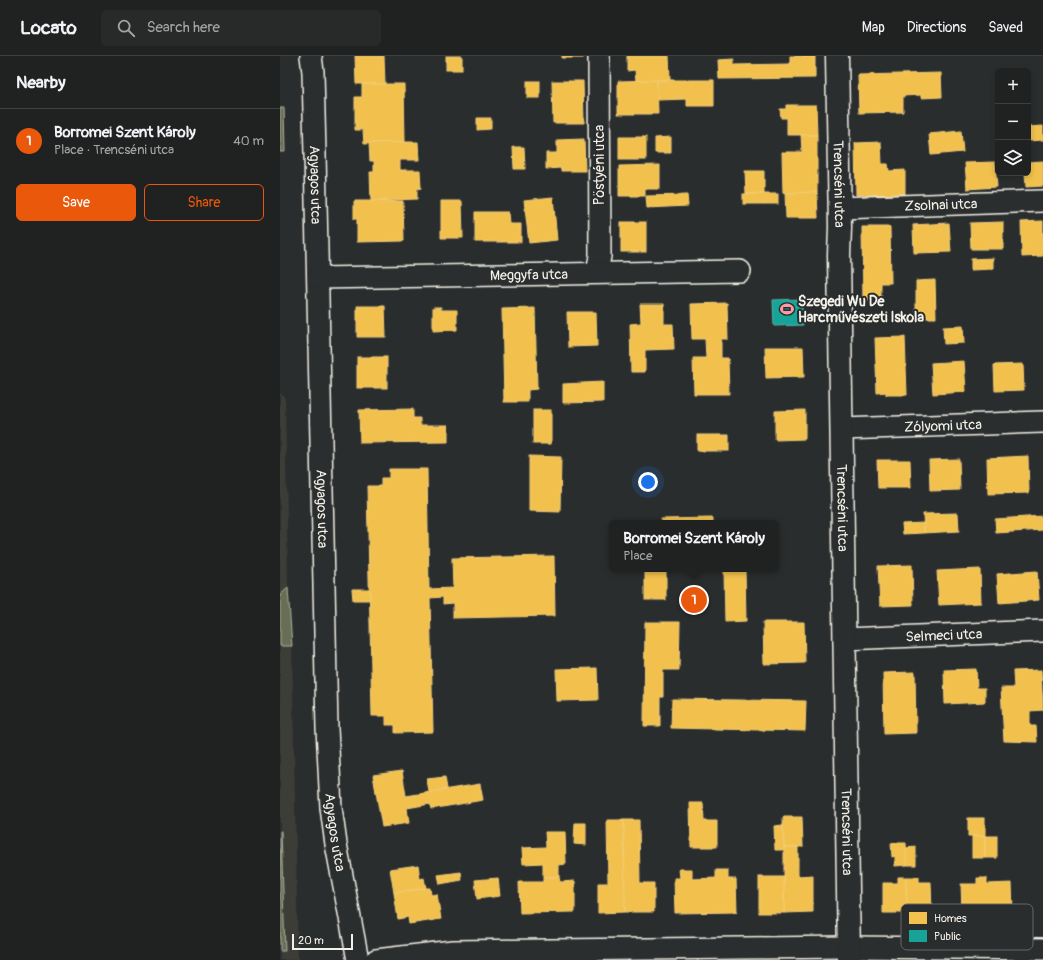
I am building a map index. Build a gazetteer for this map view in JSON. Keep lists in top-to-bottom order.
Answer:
{
  "streets": {
    "street": [
      "Pöstyéni utca",
      "Trencséni utca",
      "Agyagos utca",
      "Zsolnai utca",
      "Meggyfa utca",
      "Zólyomi utca",
      "Selmeci utca"
    ]
  },
  "crossings": [
    ["Pöstyéni utca", "Meggyfa utca"],
    ["Trencséni utca", "Zsolnai utca"],
    ["Trencséni utca", "Zólyomi utca"],
    ["Trencséni utca", "Selmeci utca"],
    ["Agyagos utca", "Meggyfa utca"]
  ],
  "places": {
    "sports": ["Szegedi Wu De Harcművészeti Iskola"]
  },
  "legend": ["Homes", "Public"],
  "scale_bar": "20 m",
  "page": {
    "header": "Locato",
    "search": "Search here",
    "nav": ["Map", "Directions", "Saved"],
    "heading": "Nearby",
    "map_buttons": ["+", "−"],
    "list": [
      {
        "mark": "1",
        "name": "Borromei Szent Károly",
        "note": "Place · Trencséni utca",
        "value": "40 m"
      }
    ],
    "buttons": ["Save", "Share"],
    "popup": ["Borromei Szent Károly", "Place"],
    "pins": "1",
    "scale": "20 m"
  }
}
